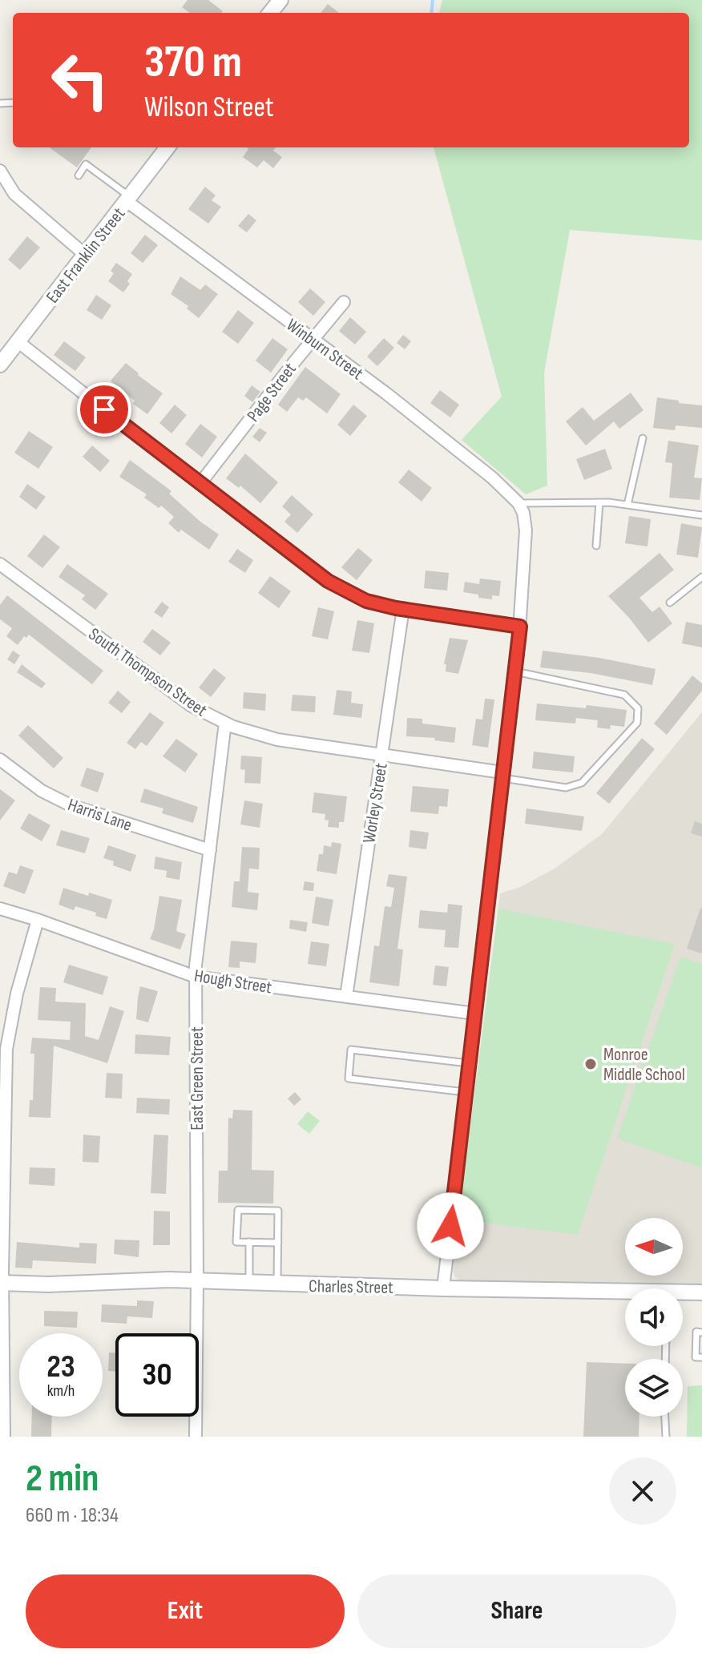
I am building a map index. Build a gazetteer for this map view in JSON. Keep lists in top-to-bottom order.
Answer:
{
  "streets": {
    "street": [
      "East Franklin Street",
      "Winburn Street",
      "Page Street",
      "South Thompson Street",
      "Worley Street",
      "Harris Lane",
      "Hough Street",
      "East Green Street",
      "Charles Street"
    ]
  },
  "crossings": [
    ["East Franklin Street", "Winburn Street"],
    ["Winburn Street", "Page Street"],
    ["South Thompson Street", "Worley Street"],
    ["South Thompson Street", "East Green Street"],
    ["Worley Street", "Hough Street"],
    ["Harris Lane", "East Green Street"],
    ["Hough Street", "East Green Street"],
    ["East Green Street", "Charles Street"]
  ],
  "places": ["Monroe Middle School"],
  "north": "left",
  "page": {
    "turn": ["370 m", "Wilson Street"],
    "speed": "23 km/h",
    "limit": "30",
    "heading": ["2 min", "660 m · 18:34"],
    "buttons": ["Exit", "Share"]
  }
}
